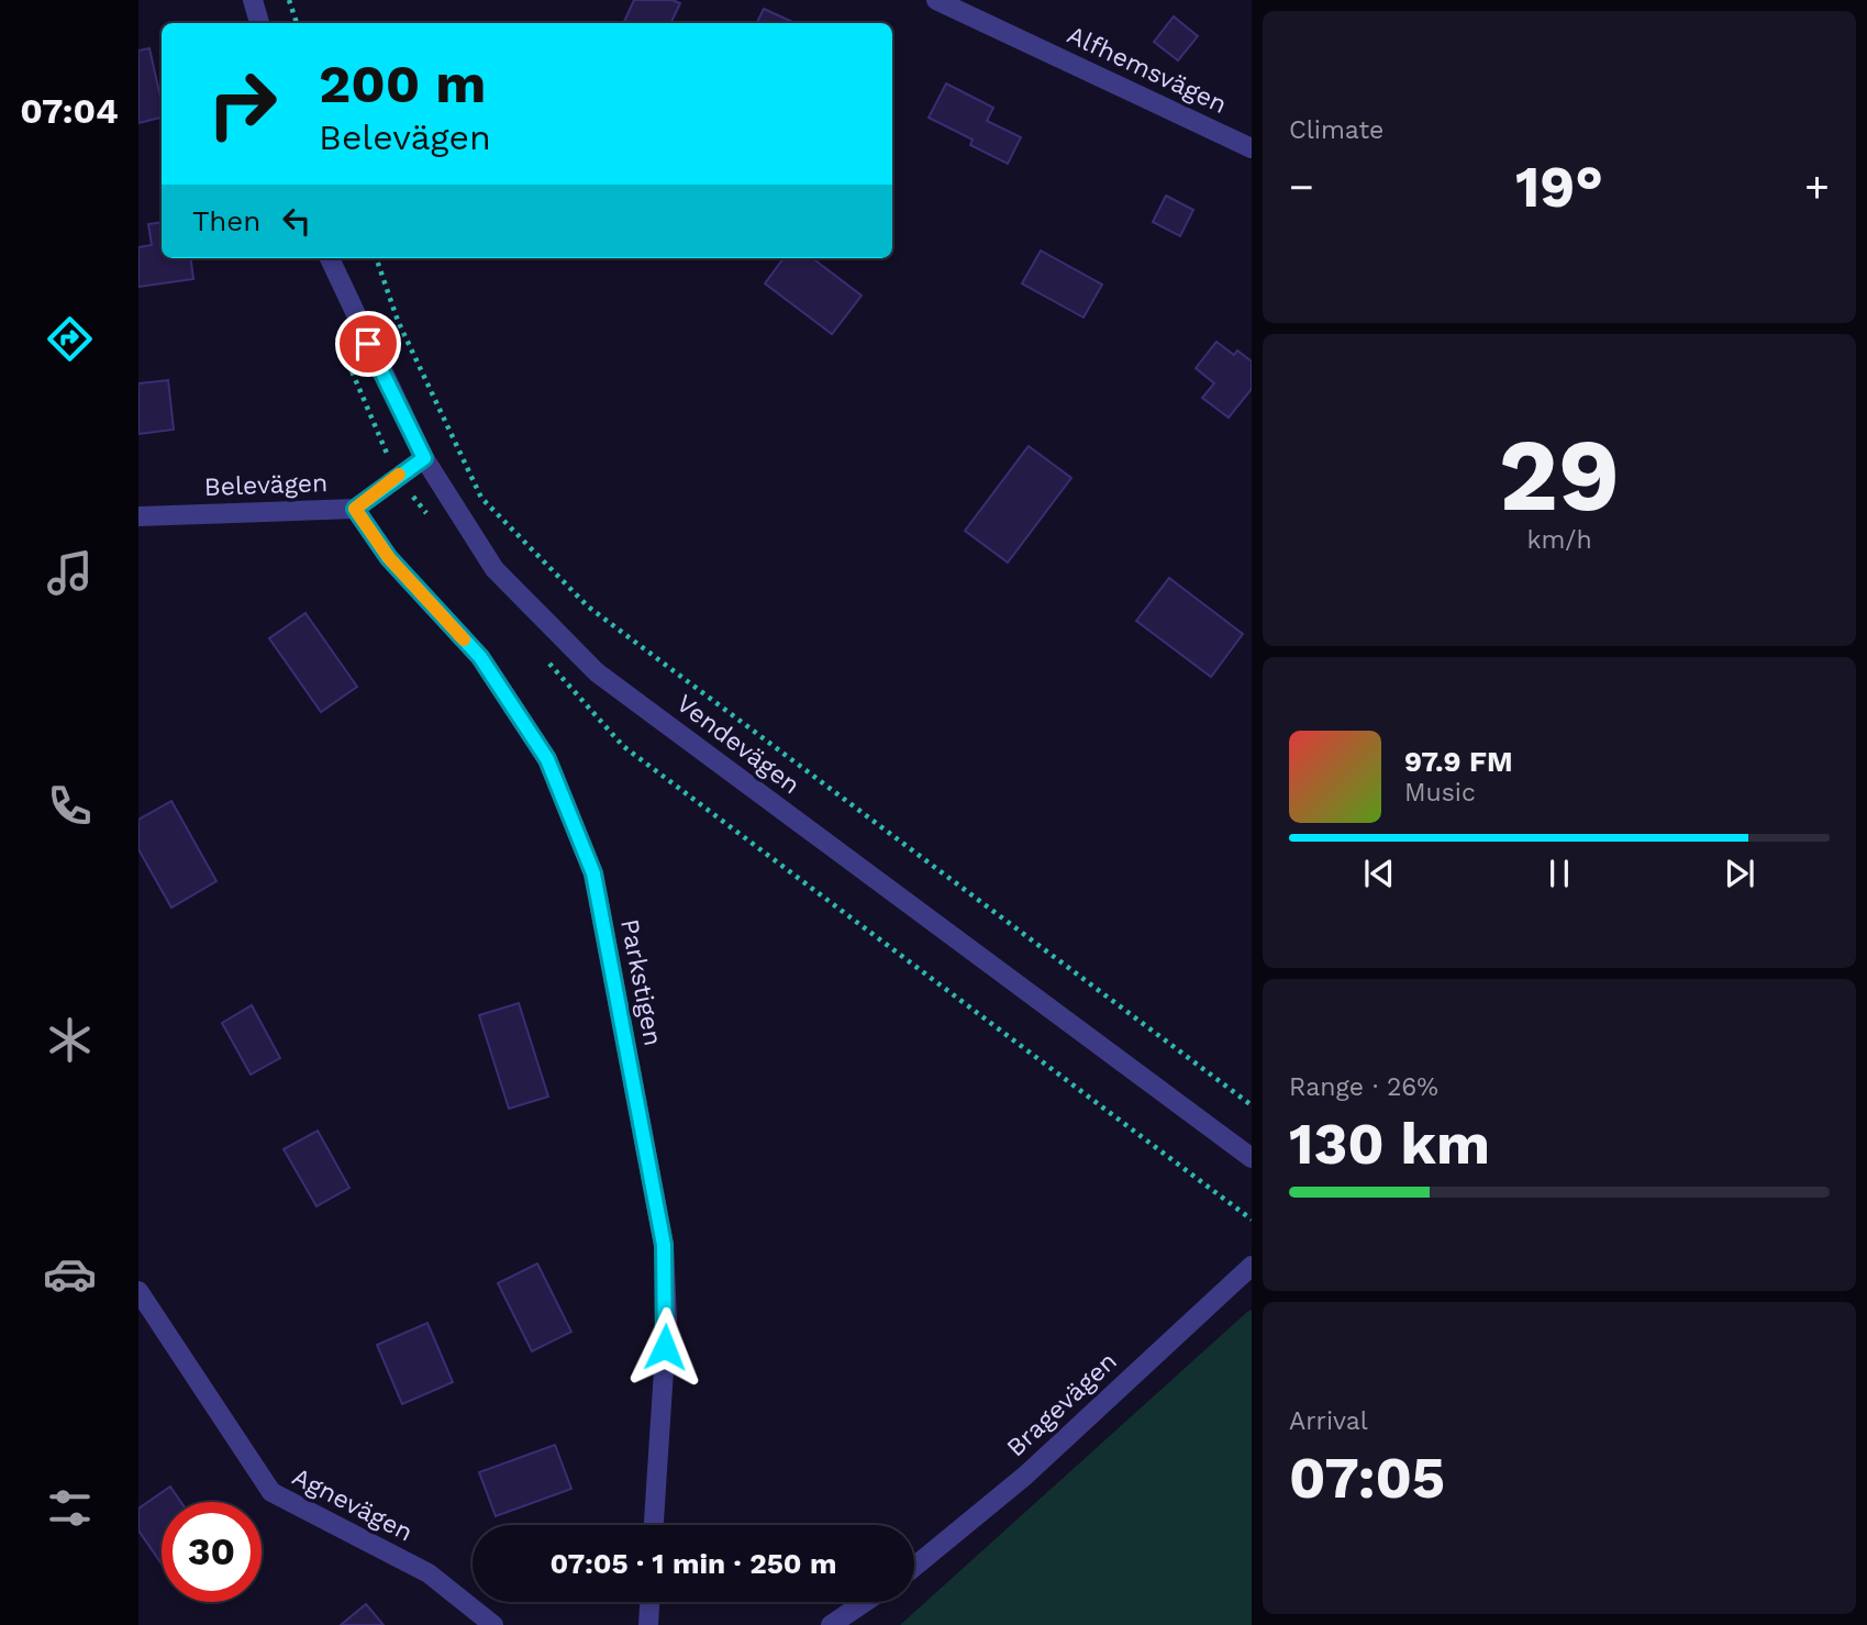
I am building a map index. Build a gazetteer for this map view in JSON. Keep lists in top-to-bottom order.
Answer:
{
  "streets": {
    "street": [
      "Alfhemsvägen",
      "Belevägen",
      "Vendevägen",
      "Parkstigen",
      "Bragevägen",
      "Agnevägen"
    ]
  },
  "crossings": [
    ["Belevägen", "Vendevägen"],
    ["Belevägen", "Parkstigen"]
  ],
  "page": {
    "tabs": "07:04",
    "tile": [
      "Climate",
      ["29", "km/h"],
      ["Range · 26%", "130 km"],
      ["Arrival", "07:05"]
    ],
    "turn": ["200 m", "Belevägen"],
    "heat": ["−", "19°", "+"],
    "then": "Then",
    "song": ["97.9 FM", "Music"],
    "limit": "30",
    "trip": "07:05 · 1 min · 250 m"
  }
}
